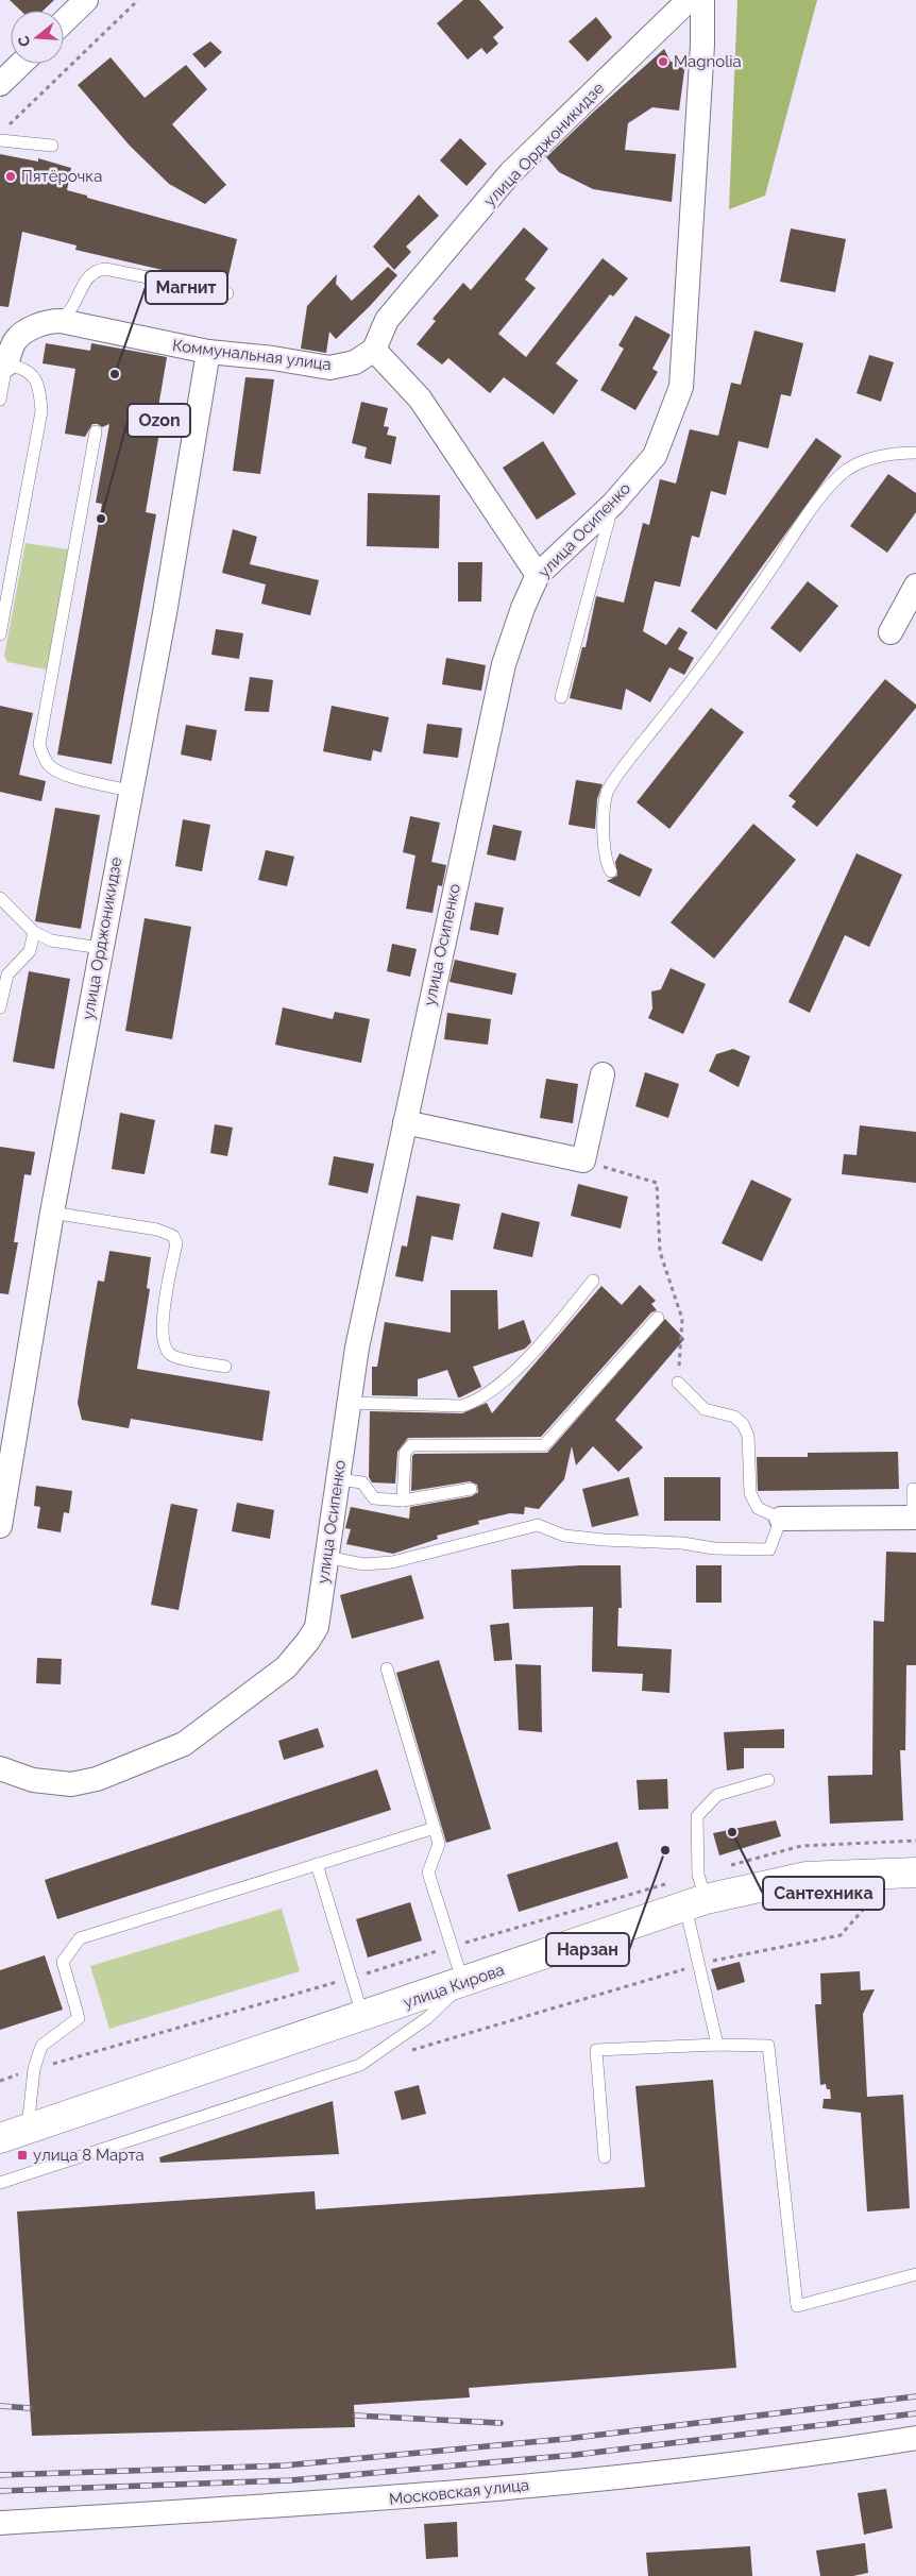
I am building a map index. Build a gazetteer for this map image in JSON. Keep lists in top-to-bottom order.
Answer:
{
  "streets": {
    "street": [
      "улица Орджоникидзе",
      "Коммунальная улица",
      "улица Осипенко",
      "улица Кирова",
      "Московская улица"
    ]
  },
  "crossings": [
    ["улица Орджоникидзе", "Коммунальная улица"]
  ],
  "places": {
    "other": [
      "Magnolia",
      "Пятёрочка",
      "Магнит",
      "Ozon",
      "Сантехника",
      "Нарзан"
    ],
    "transit": ["улица 8 Марта"]
  },
  "north": "left"
}
